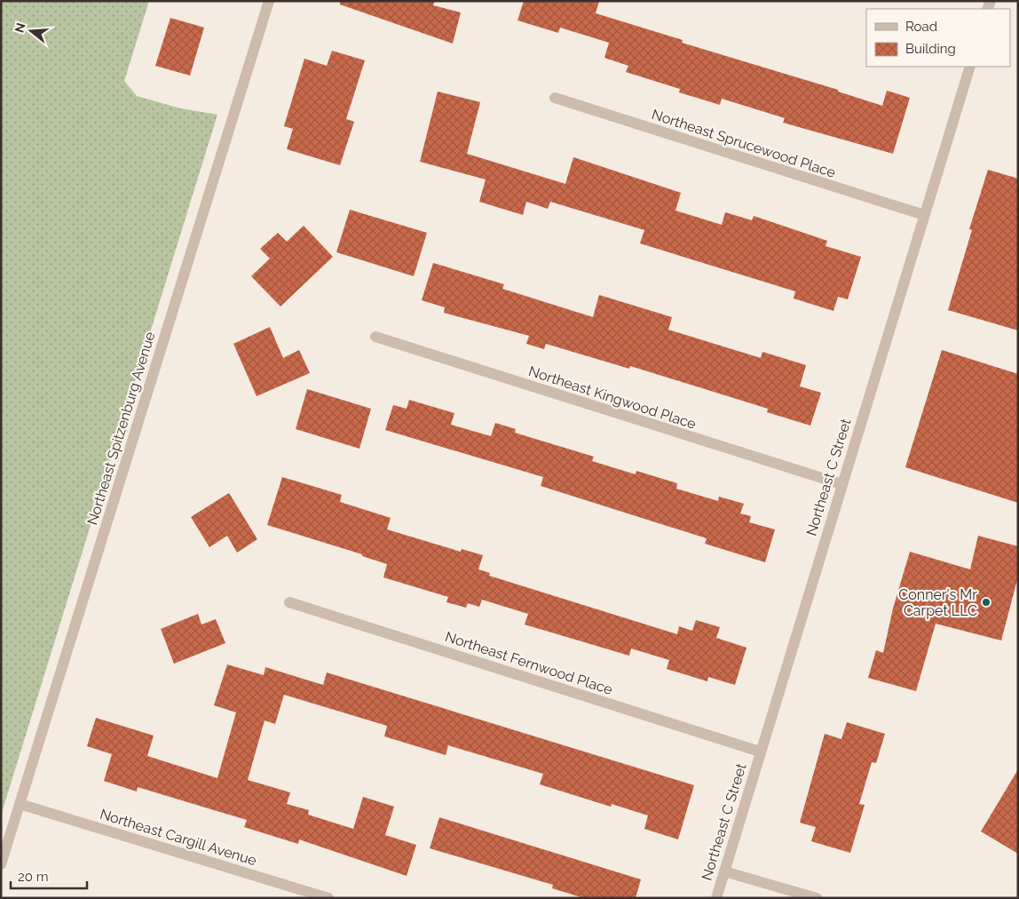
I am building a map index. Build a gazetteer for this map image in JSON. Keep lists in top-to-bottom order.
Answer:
{
  "streets": {
    "street": [
      "Northeast Sprucewood Place",
      "Northeast Kingwood Place",
      "Northeast Spitzenburg Avenue",
      "Northeast C Street",
      "Northeast Fernwood Place",
      "Northeast Cargill Avenue"
    ]
  },
  "crossings": [
    ["Northeast Sprucewood Place", "Northeast C Street"],
    ["Northeast Kingwood Place", "Northeast C Street"],
    ["Northeast Spitzenburg Avenue", "Northeast Cargill Avenue"],
    ["Northeast C Street", "Northeast Fernwood Place"]
  ],
  "places": ["Conner's Mr Carpet LLC"],
  "legend": ["Road", "Building"],
  "scale_bar": "20 m",
  "north": "left"
}
